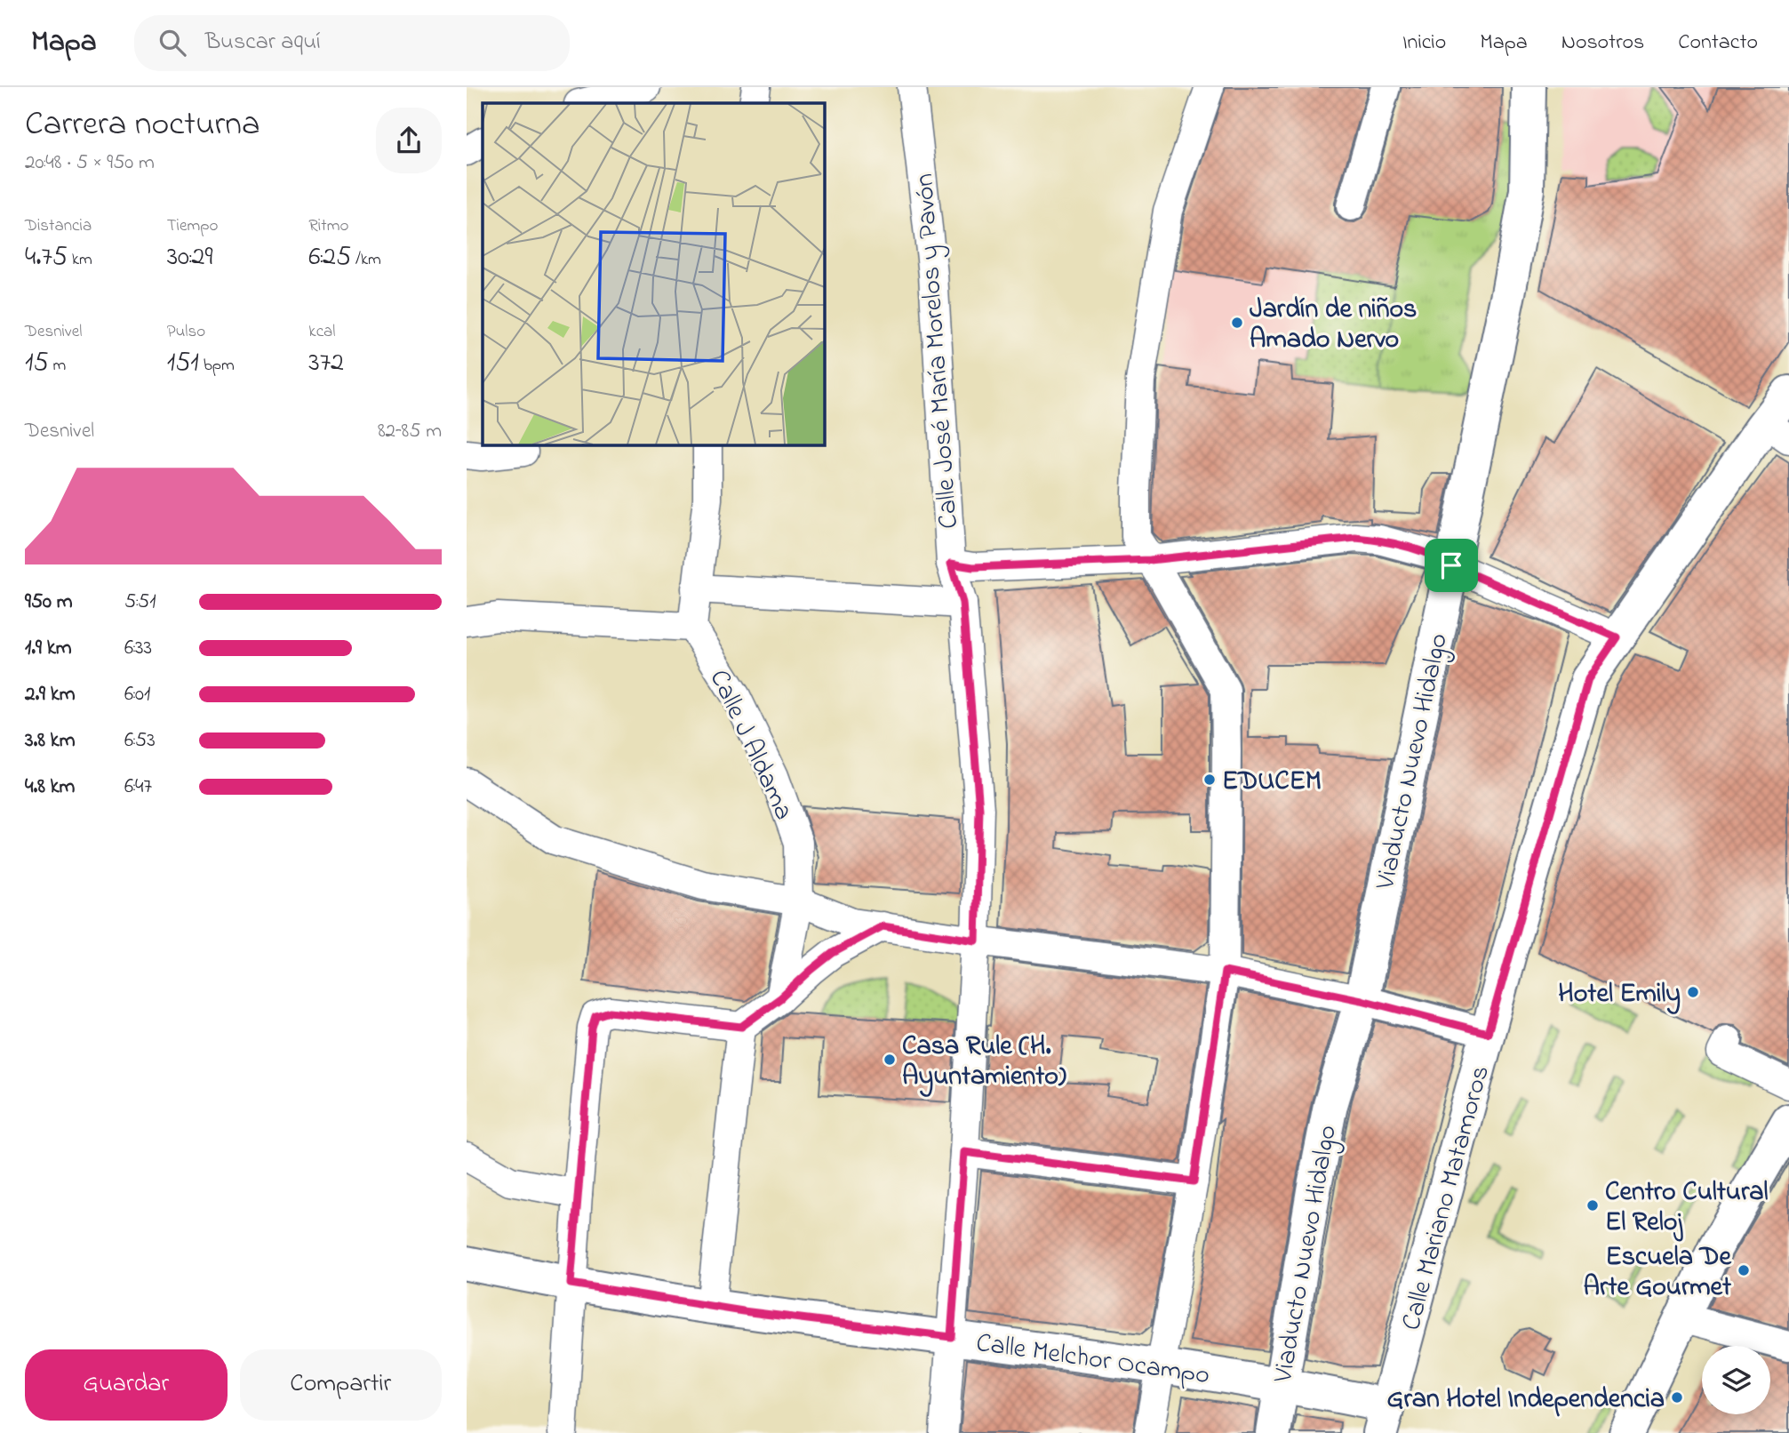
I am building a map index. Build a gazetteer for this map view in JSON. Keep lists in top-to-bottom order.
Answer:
{
  "streets": {
    "street": [
      "Calle José María Morelos y Pavón",
      "Calle J Aldama",
      "Viaducto Nuevo Hidalgo",
      "Calle Mariano Matamoros",
      "Calle Melchor Ocampo"
    ]
  },
  "crossings": [
    ["Calle José María Morelos y Pavón", "Calle Melchor Ocampo"],
    ["Viaducto Nuevo Hidalgo", "Calle Melchor Ocampo"],
    ["Calle Mariano Matamoros", "Calle Melchor Ocampo"]
  ],
  "places": [
    "Jardín de niños Amado Nervo",
    "EDUCEM",
    "Hotel Emily",
    "Casa Rule (H. Ayuntamiento)",
    "Centro Cultural El Reloj",
    "Escuela De Arte Gourmet",
    "Gran Hotel Independencia"
  ],
  "page": {
    "header": "Mapa",
    "search": "Buscar aquí",
    "nav": [
      "Inicio",
      "Mapa",
      "Nosotros",
      "Contacto"
    ],
    "heading": ["Carrera nocturna", "20:48 · 5 × 950 m"],
    "stats": [
      ["Distancia", "4.75 km"],
      ["Tiempo", "30:29"],
      ["Ritmo", "6:25 /km"],
      ["Desnivel", "15 m"],
      ["Pulso", "151 bpm"],
      ["kcal", "372"]
    ],
    "chart": ["Desnivel", "82–85 m"],
    "list": [
      {
        "name": "950 m",
        "note": "5:51"
      },
      {
        "name": "1.9 km",
        "note": "6:33"
      },
      {
        "name": "2.9 km",
        "note": "6:01"
      },
      {
        "name": "3.8 km",
        "note": "6:53"
      },
      {
        "name": "4.8 km",
        "note": "6:47"
      }
    ],
    "buttons": ["Guardar", "Compartir"]
  }
}
